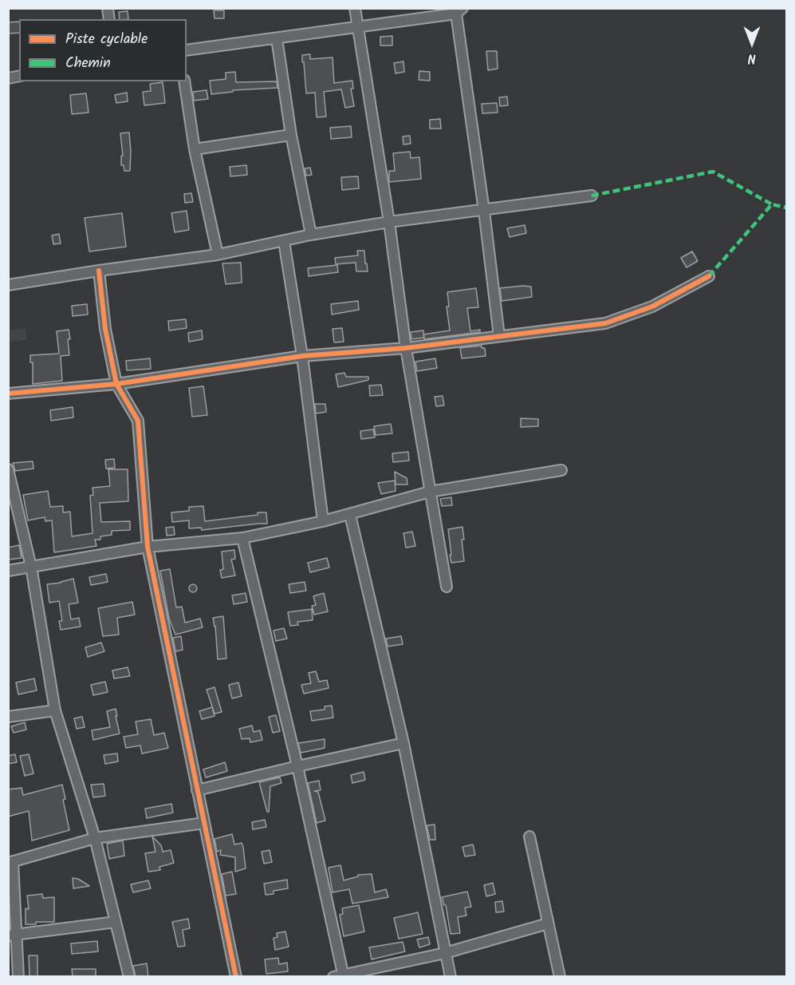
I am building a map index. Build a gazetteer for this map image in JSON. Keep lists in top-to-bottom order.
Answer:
{
  "legend": ["Piste cyclable", "Chemin"],
  "north": "bottom"
}
